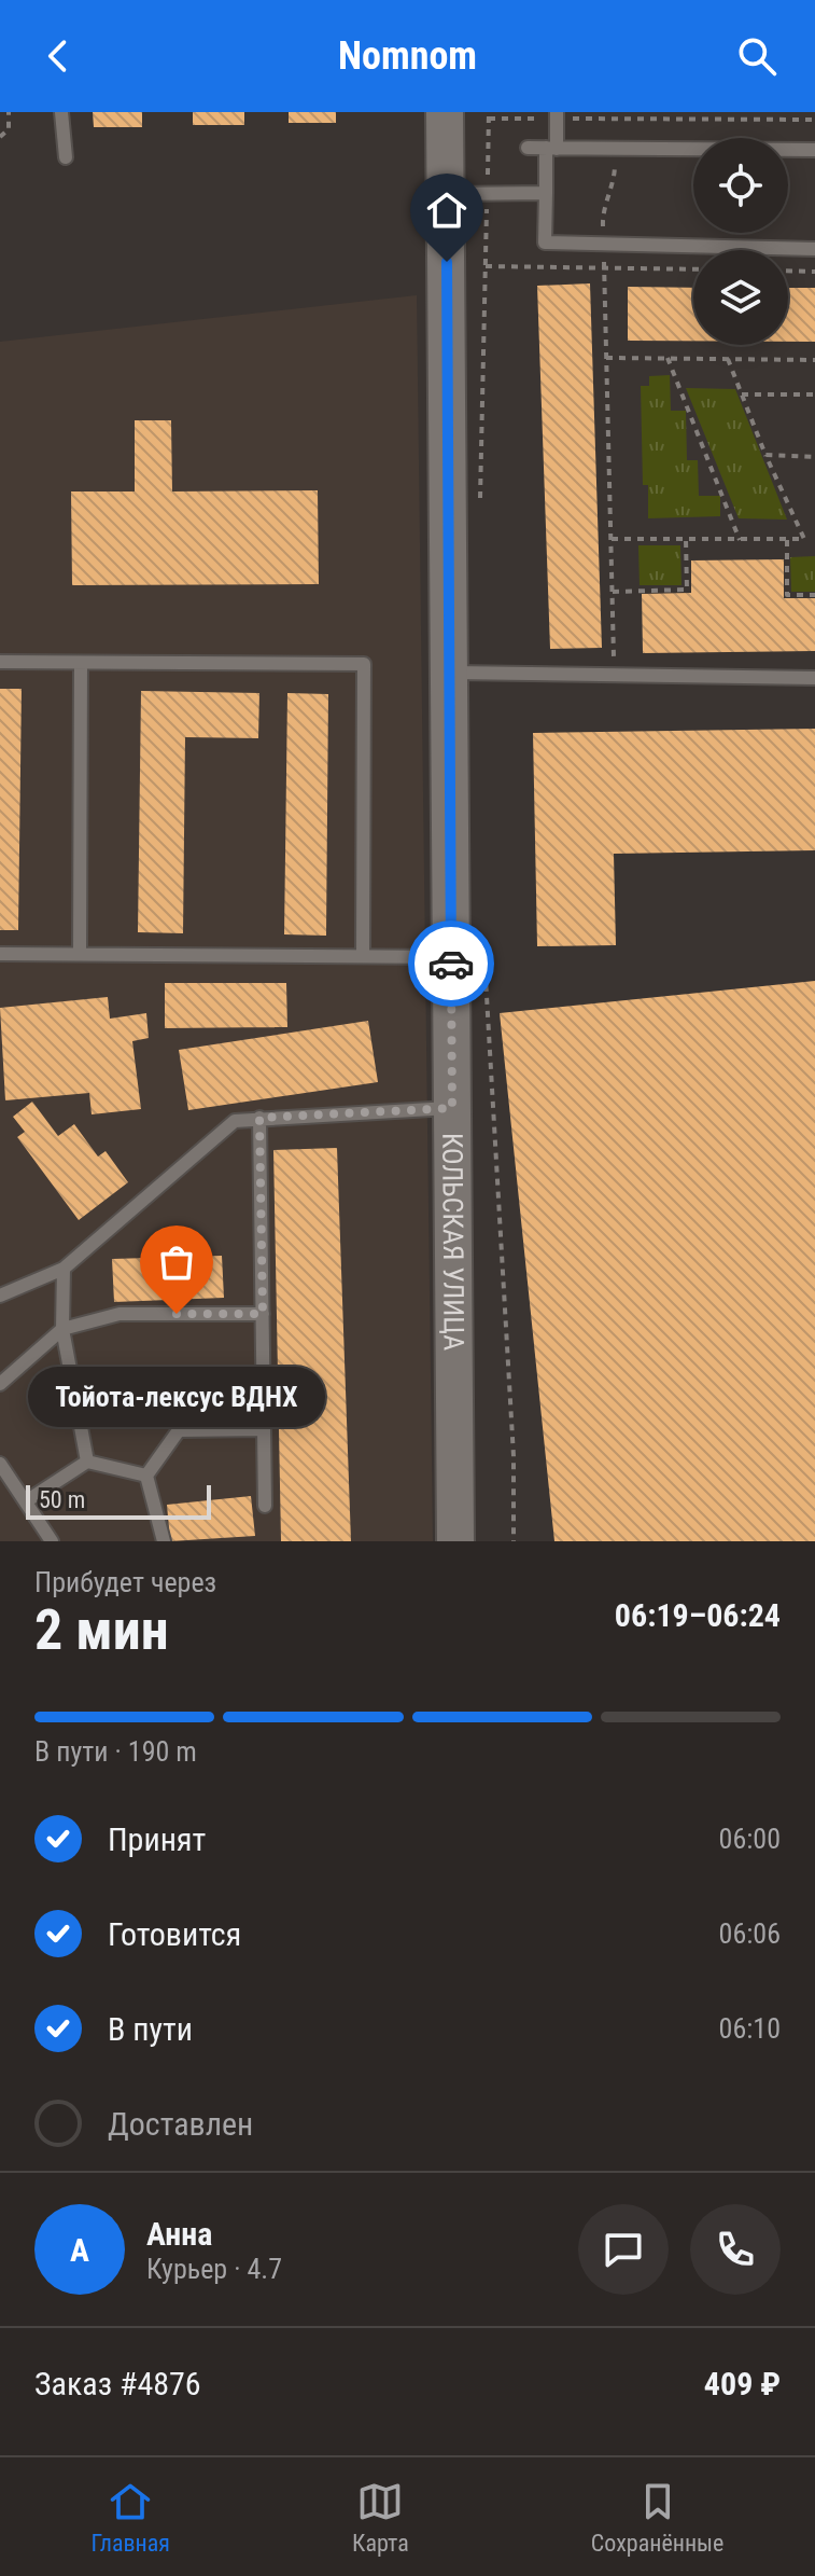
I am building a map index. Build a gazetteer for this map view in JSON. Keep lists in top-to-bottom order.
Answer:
{
  "streets": {
    "main road": ["КОЛЬСКАЯ УЛИЦА"]
  },
  "places": ["Тойота-лексус ВДНХ"],
  "scale_bar": "50 m",
  "page": {
    "header": "Nomnom",
    "bubble": "Тойота-лексус ВДНХ",
    "scale": "50 m",
    "heading": ["2 мин", "Прибудет через", "06:19–06:24"],
    "panel": [
      "Анна",
      "Курьер · 4.7",
      "Заказ #4876",
      "409 ₽"
    ],
    "bar": "В пути · 190 m",
    "list": [
      ["Принят", "06:00"],
      ["Готовится", "06:06"],
      ["В пути", "06:10"],
      "Доставлен"
    ],
    "round": "А",
    "tabs": ["Главная", "Карта", "Сохранённые"]
  }
}
